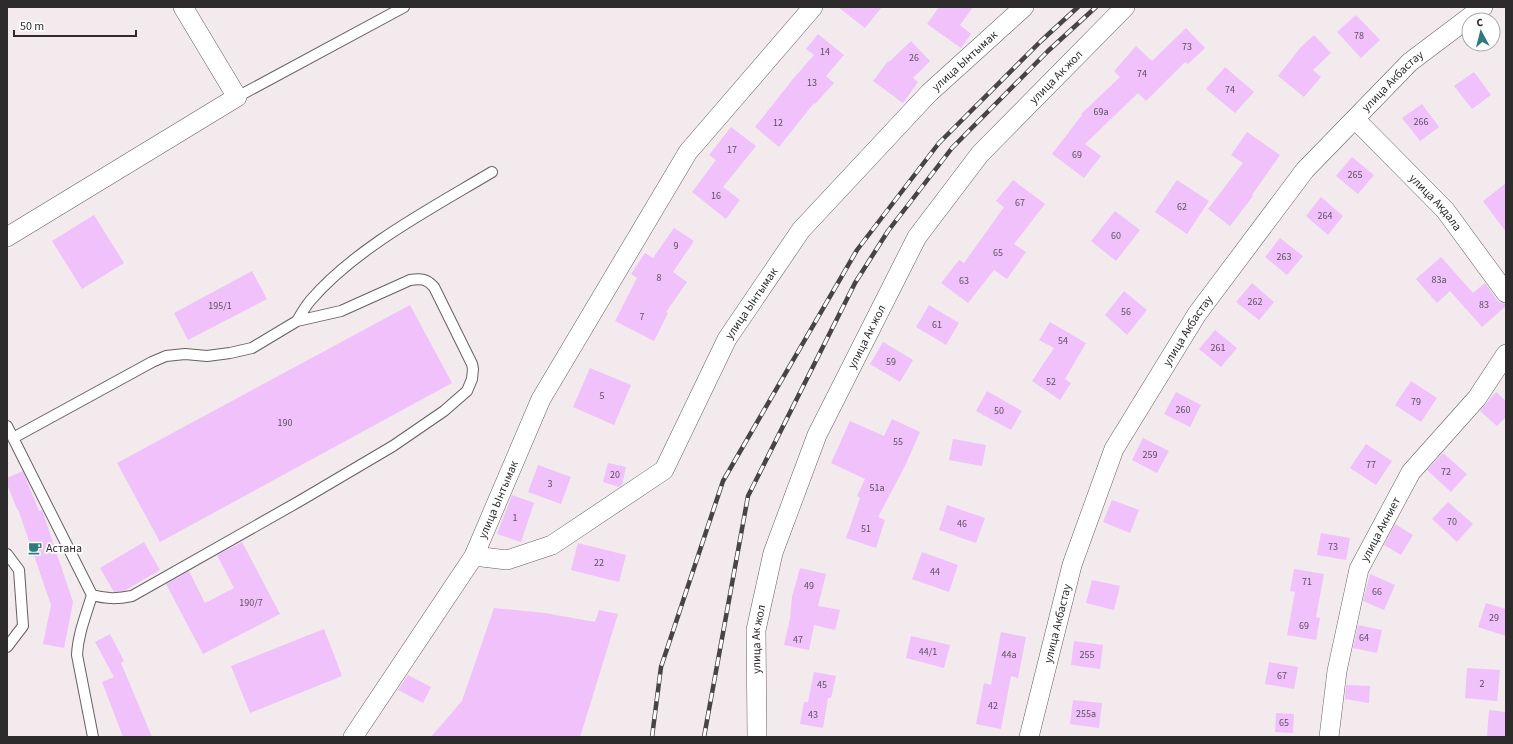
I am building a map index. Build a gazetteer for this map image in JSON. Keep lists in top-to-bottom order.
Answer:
{
  "streets": {
    "street": [
      "улица Ынтымак",
      "улица Ак жол",
      "улица Акбастау",
      "улица Акдала",
      "улица Акниет"
    ]
  },
  "crossings": [
    ["улица Акбастау", "улица Акдала"]
  ],
  "places": {
    "cafe": ["Астана"]
  },
  "house_numbers": [
    "78",
    "73",
    "14",
    "26",
    "74",
    "13",
    "74",
    "69а",
    "266",
    "12",
    "17",
    "69",
    "265",
    "16",
    "67",
    "62",
    "264",
    "60",
    "9",
    "65",
    "263",
    "8",
    "83а",
    "63",
    "262",
    "83",
    "195/1",
    "56",
    "7",
    "61",
    "54",
    "261",
    "59",
    "52",
    "5",
    "79",
    "260",
    "50",
    "190",
    "55",
    "259",
    "77",
    "72",
    "20",
    "3",
    "51а",
    "1",
    "70",
    "46",
    "51",
    "73",
    "22",
    "44",
    "71",
    "49",
    "66",
    "190/7",
    "29",
    "69",
    "64",
    "47",
    "44/1",
    "44а",
    "255",
    "67",
    "2",
    "45",
    "42",
    "255а",
    "43",
    "65"
  ],
  "scale_bar": "50 m",
  "north": "top"
}
